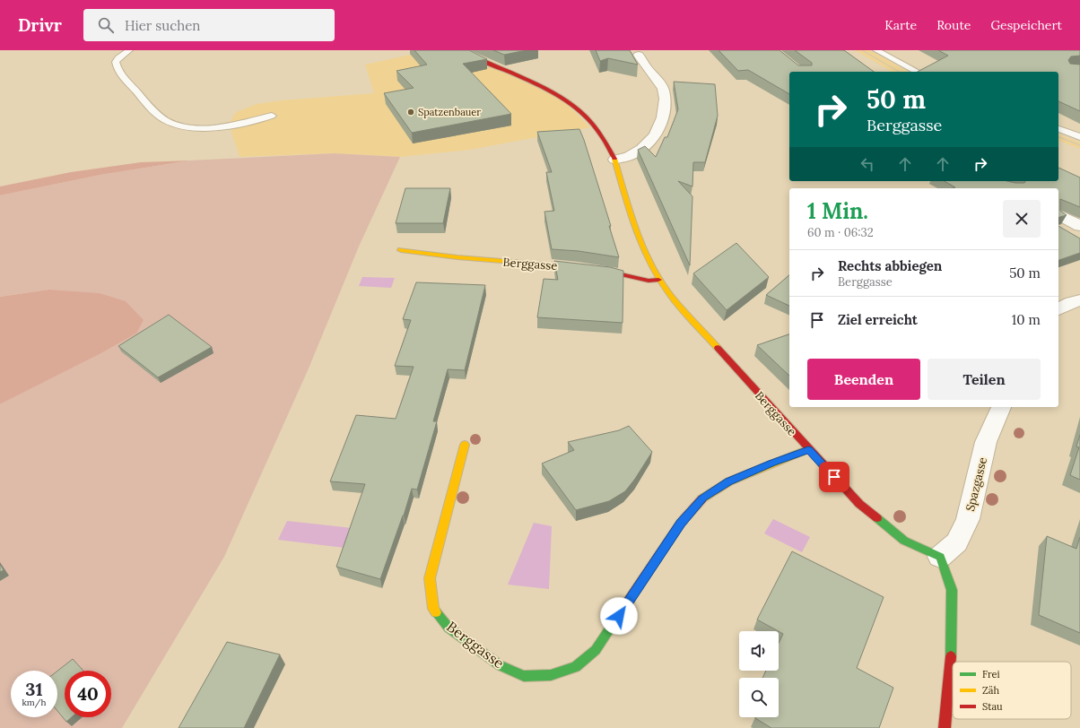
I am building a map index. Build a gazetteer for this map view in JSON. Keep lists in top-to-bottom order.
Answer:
{
  "streets": {
    "street": ["Berggasse", "Spazgasse"]
  },
  "crossings": [
    ["Berggasse", "Spazgasse"]
  ],
  "places": ["Spatzenbauer"],
  "legend": ["Frei", "Zäh", "Stau"],
  "page": {
    "header": "Drivr",
    "search": "Hier suchen",
    "nav": ["Karte", "Route", "Gespeichert"],
    "turn": ["50 m", "Berggasse"],
    "heading": ["1 Min.", "60 m · 06:32"],
    "list": [
      {
        "name": "Rechts abbiegen",
        "note": "Berggasse",
        "value": "50 m"
      },
      {
        "name": "Ziel erreicht",
        "value": "10 m"
      }
    ],
    "buttons": ["Beenden", "Teilen"],
    "speed": "31 km/h",
    "limit": "40"
  }
}
